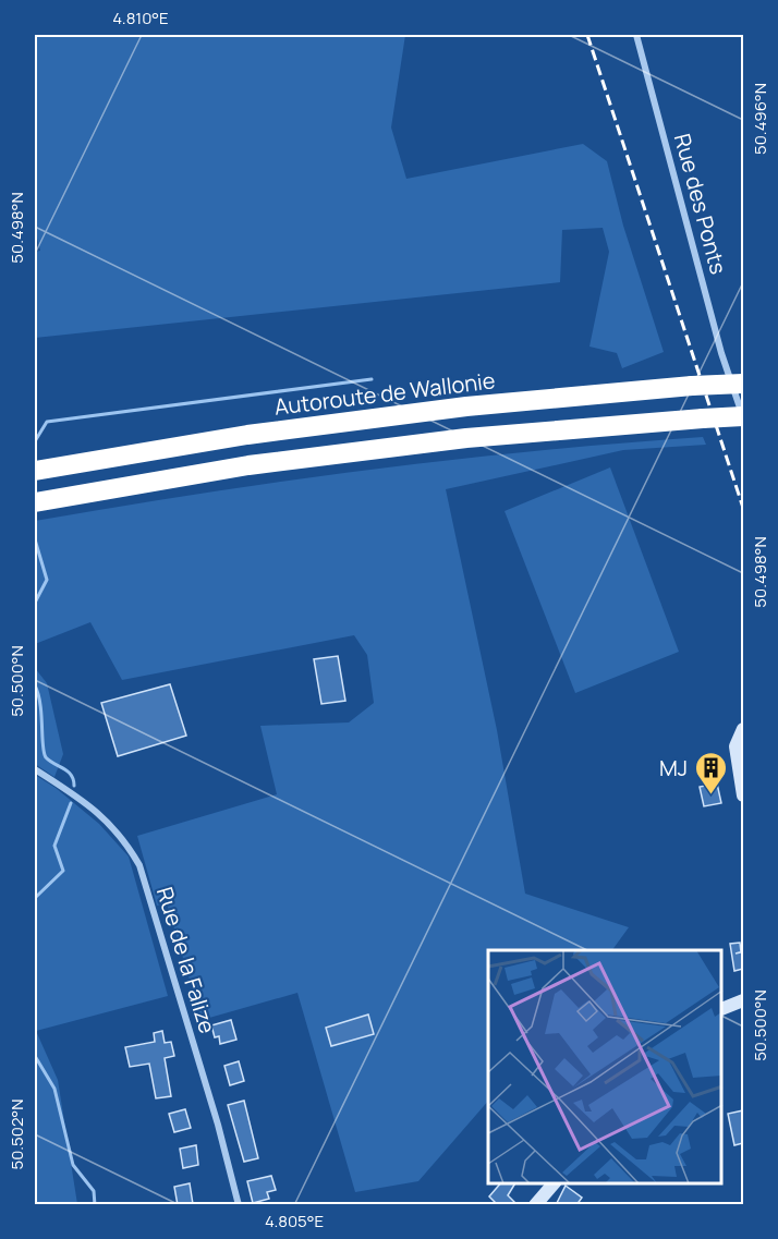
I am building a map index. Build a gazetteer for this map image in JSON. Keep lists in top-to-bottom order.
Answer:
{
  "streets": {
    "highway": ["Autoroute de Wallonie"],
    "street": ["Rue des Ponts", "Rue de la Falize"]
  },
  "places": {
    "building": ["MJ"]
  },
  "coordinates": [
    "4.810°E",
    "50.496°N",
    "50.498°N",
    "50.500°N",
    "50.502°N",
    "4.805°E"
  ]
}
